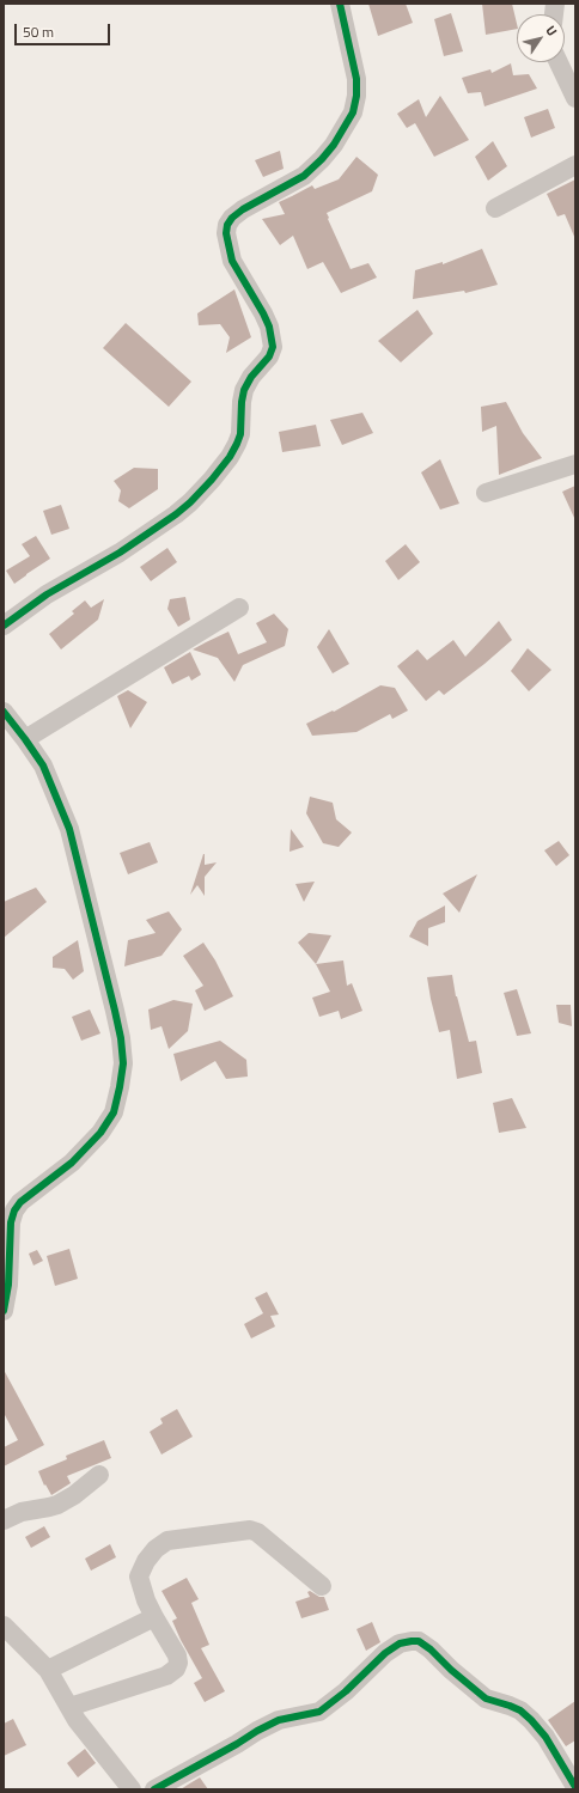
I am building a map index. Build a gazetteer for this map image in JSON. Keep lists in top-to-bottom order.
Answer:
{
  "scale_bar": "50 m",
  "north": "top right"
}
